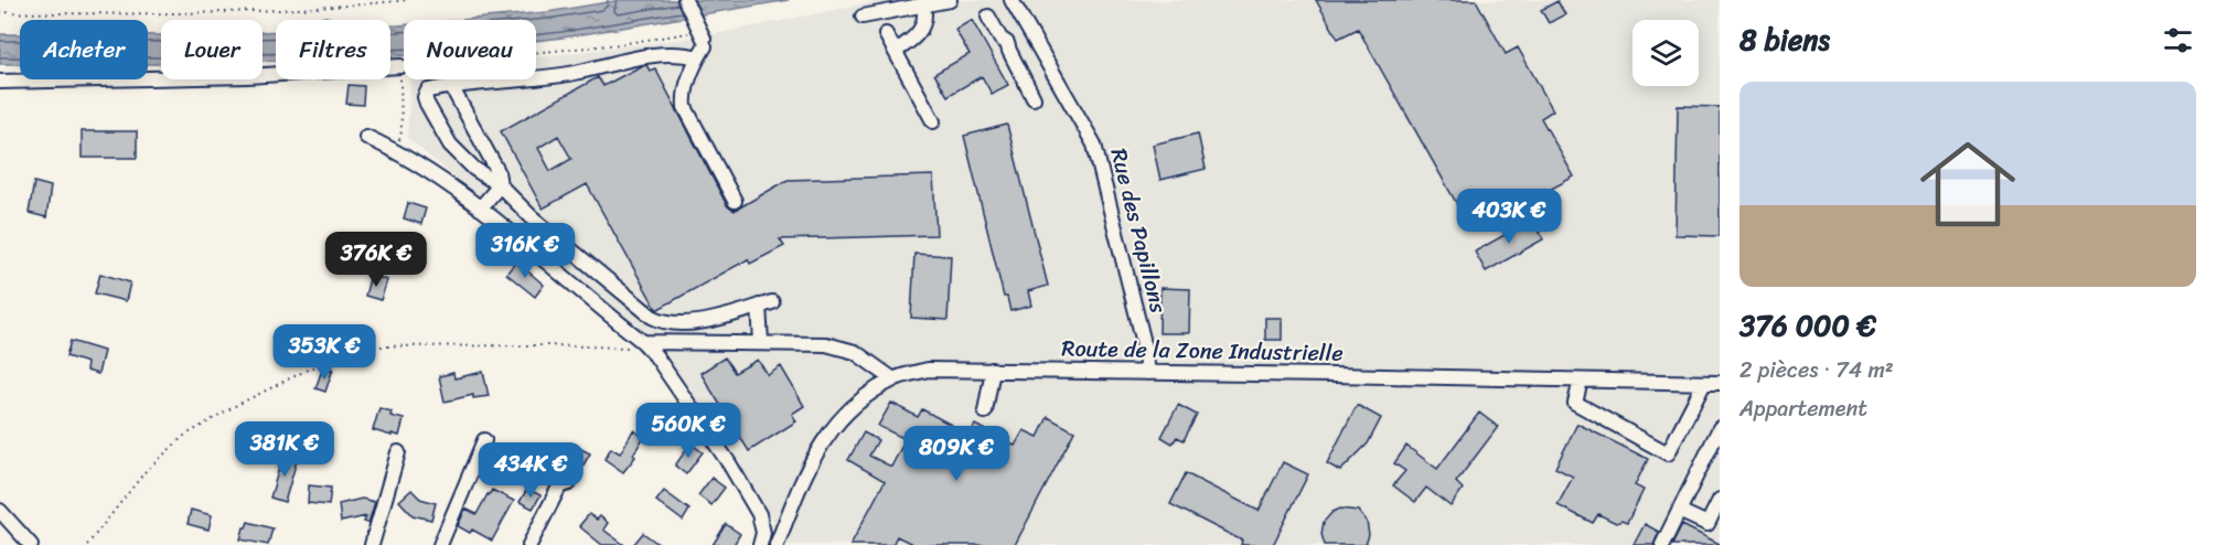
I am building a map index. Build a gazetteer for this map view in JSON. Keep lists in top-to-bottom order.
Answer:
{
  "streets": {
    "street": ["Rue des Papillons", "Route de la Zone Industrielle"]
  },
  "crossings": [
    ["Rue des Papillons", "Route de la Zone Industrielle"]
  ],
  "page": {
    "heading": "8 biens",
    "chip": [
      "Acheter",
      "Louer",
      "Filtres",
      "Nouveau"
    ],
    "list": [
      {
        "name": "376 000 €",
        "note": "2 pièces · 74 m² · Appartement"
      }
    ],
    "price": [
      "403K €",
      "316K €",
      "376K €",
      "353K €",
      "560K €",
      "381K €",
      "809K €",
      "434K €"
    ]
  }
}
